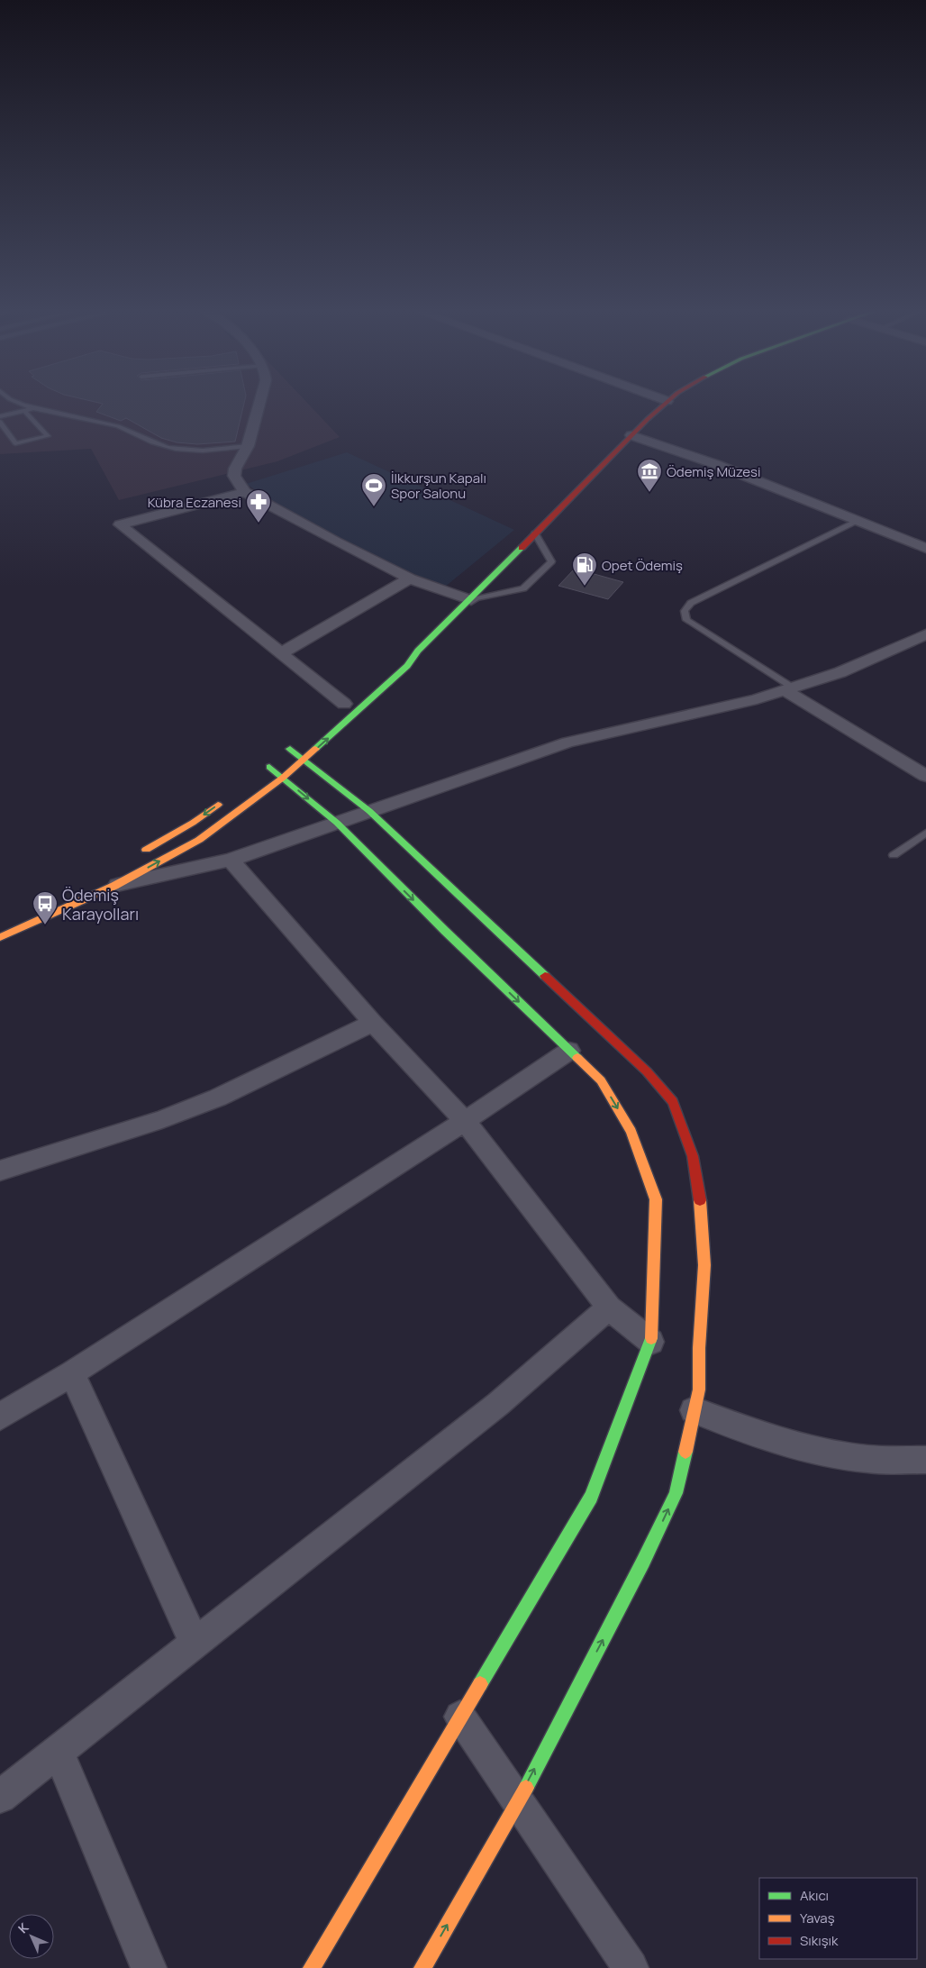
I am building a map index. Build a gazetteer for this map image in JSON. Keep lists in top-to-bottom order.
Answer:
{
  "places": {
    "museum": ["Ödemiş Müzesi"],
    "sports": ["İlkkurşun Kapalı Spor Salonu"],
    "pharmacy": ["Kübra Eczanesi"],
    "fuel station": ["Opet Ödemiş"],
    "bus stop": ["Ödemiş Karayolları"]
  },
  "legend": ["Akıcı", "Yavaş", "Sıkışık"],
  "north": "top left"
}
